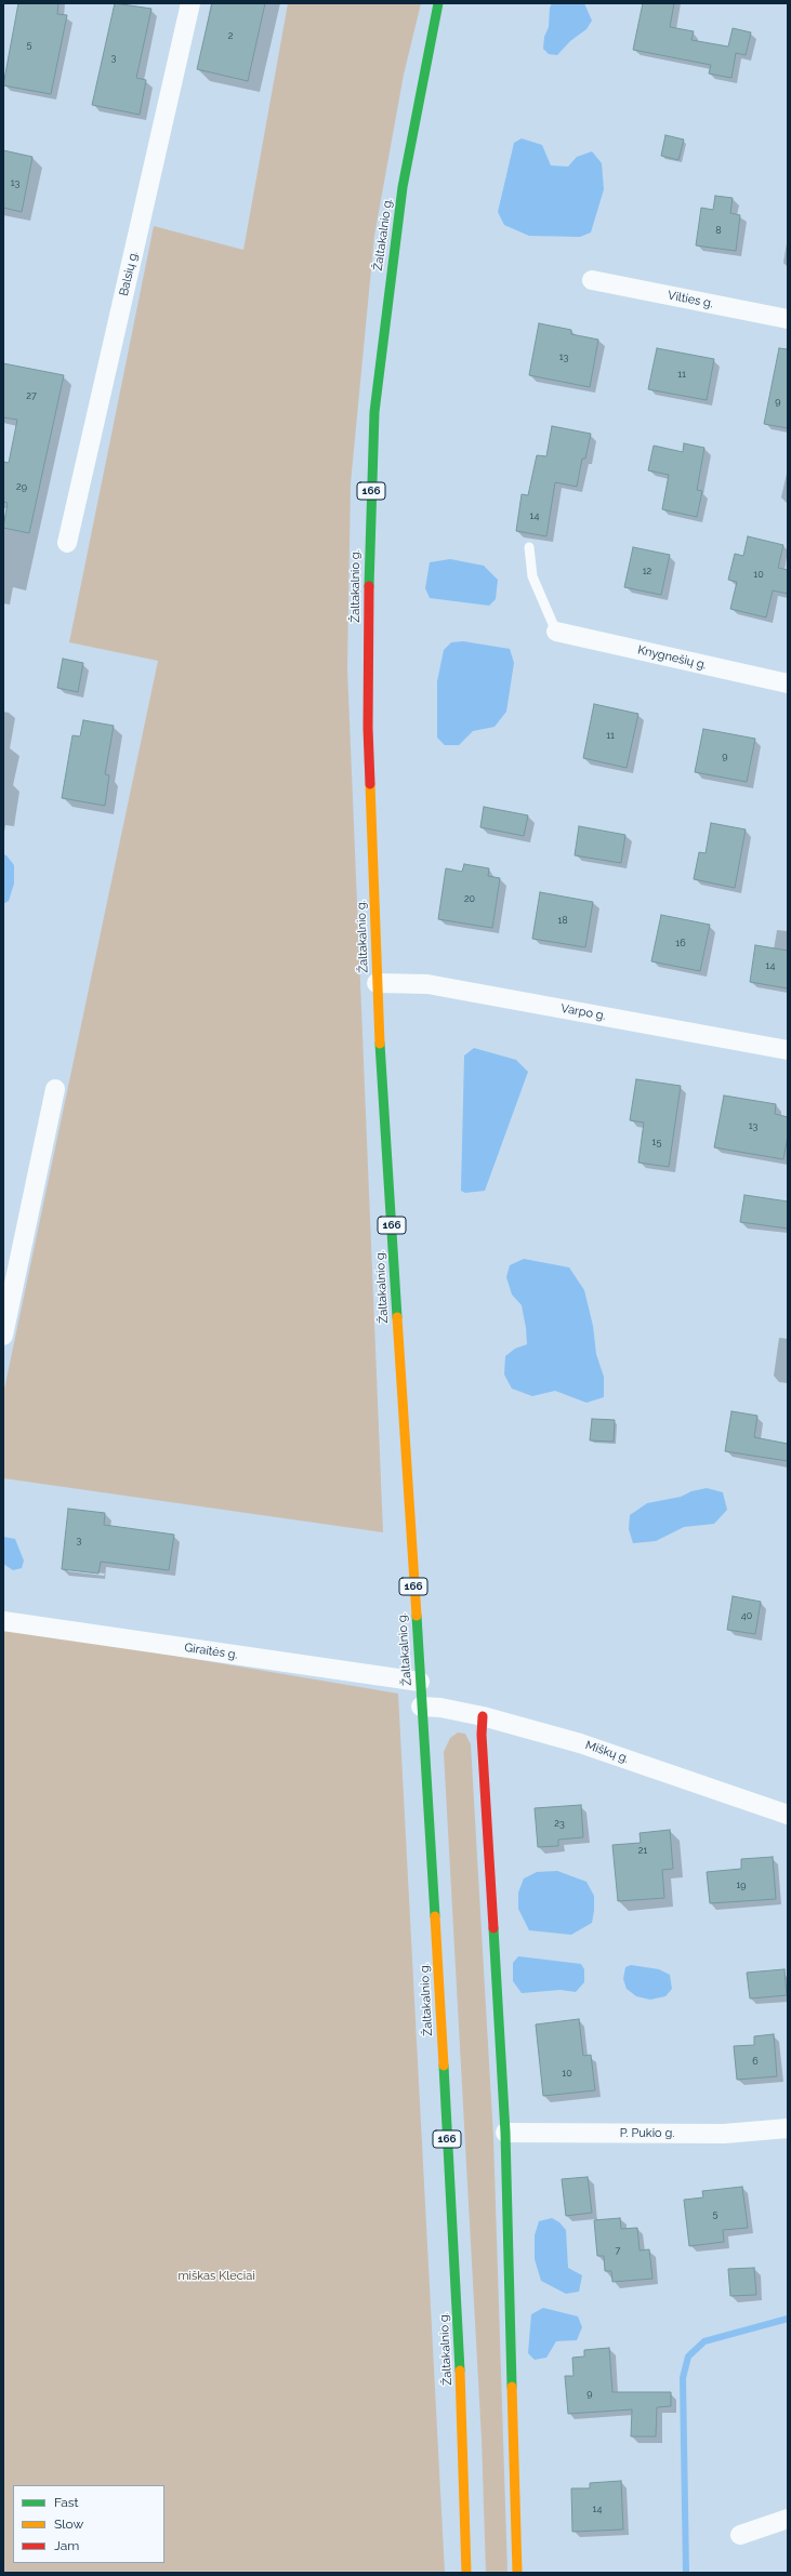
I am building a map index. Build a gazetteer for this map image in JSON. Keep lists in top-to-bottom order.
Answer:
{
  "streets": {
    "main road": ["Žaltakalnio g.", "166"],
    "street": [
      "Balsių g.",
      "Vilties g.",
      "Knygnešių g.",
      "Varpo g.",
      "Giraitės g.",
      "Miškų g.",
      "P. Pukio g."
    ]
  },
  "crossings": [
    ["Žaltakalnio g.", "Varpo g."],
    ["Žaltakalnio g.", "Giraitės g."],
    ["Žaltakalnio g.", "Miškų g."]
  ],
  "parks": ["miškas Kleciai"],
  "house_numbers": [
    "2",
    "5",
    "3",
    "13",
    "8",
    "13",
    "11",
    "27",
    "9",
    "29",
    "14",
    "12",
    "10",
    "11",
    "9",
    "20",
    "18",
    "16",
    "14",
    "13",
    "15",
    "3",
    "40",
    "23",
    "21",
    "19",
    "6",
    "10",
    "5",
    "7",
    "9",
    "14"
  ],
  "legend": ["Fast", "Slow", "Jam"]
}
